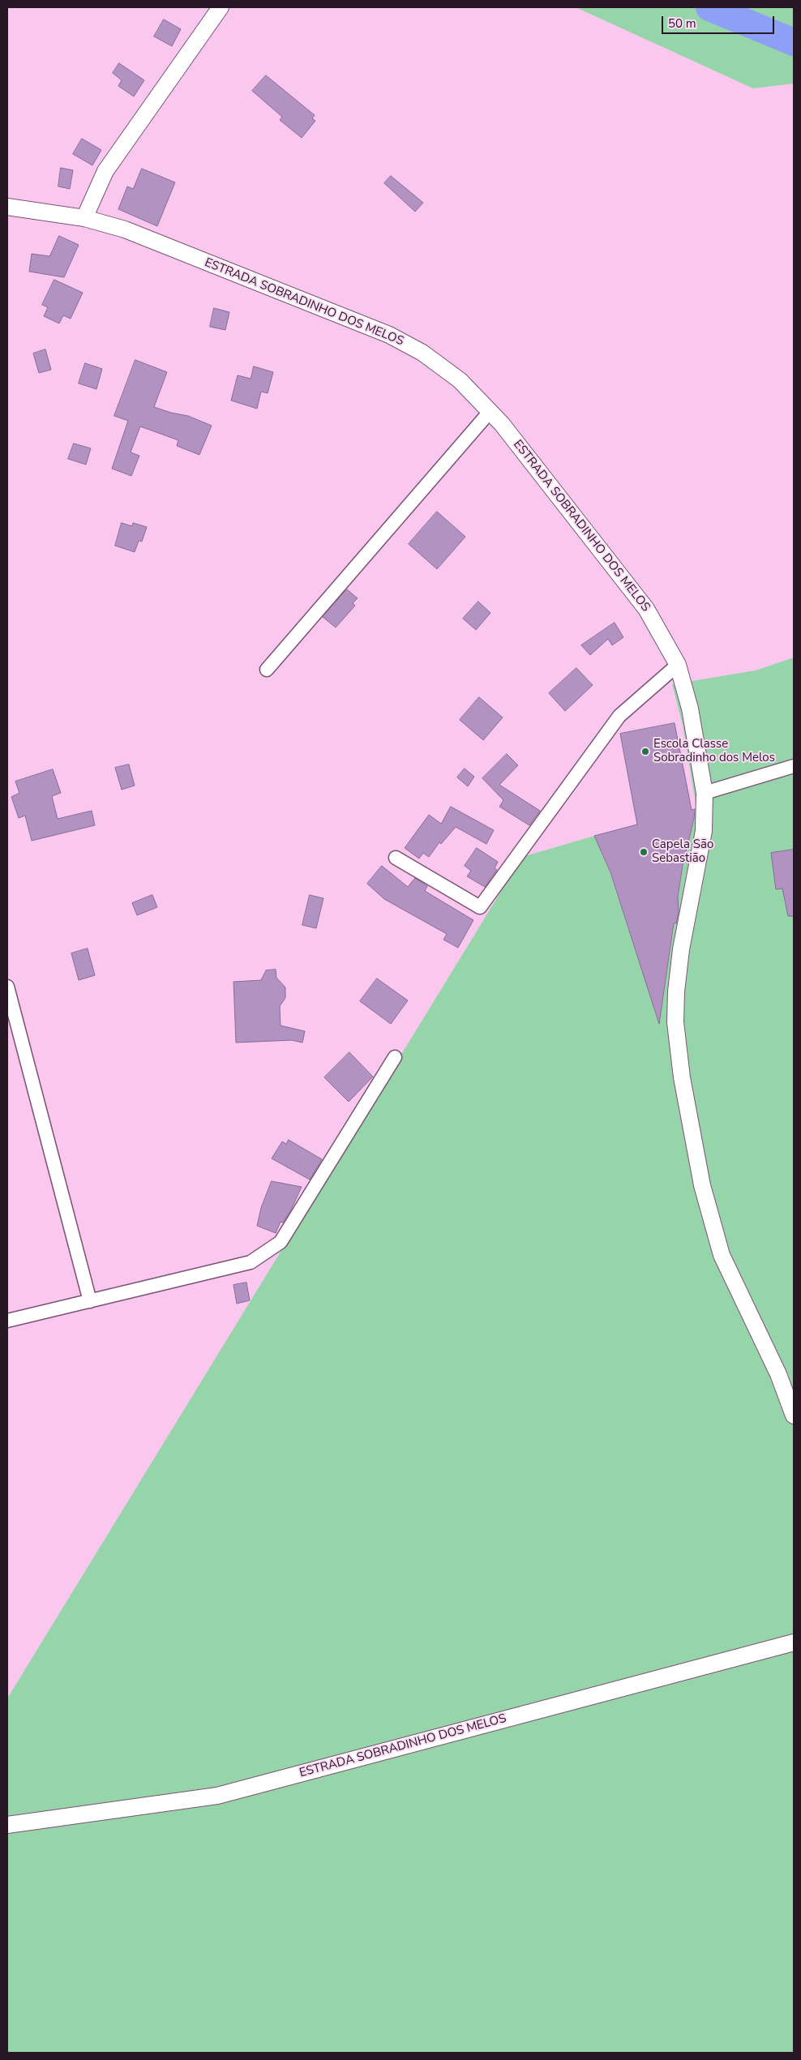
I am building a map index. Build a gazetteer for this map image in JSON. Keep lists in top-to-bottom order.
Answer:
{
  "streets": {
    "street": ["ESTRADA SOBRADINHO DOS MELOS"]
  },
  "places": ["Escola Classe Sobradinho dos Melos", "Capela São Sebastião"],
  "scale_bar": "50 m"
}
